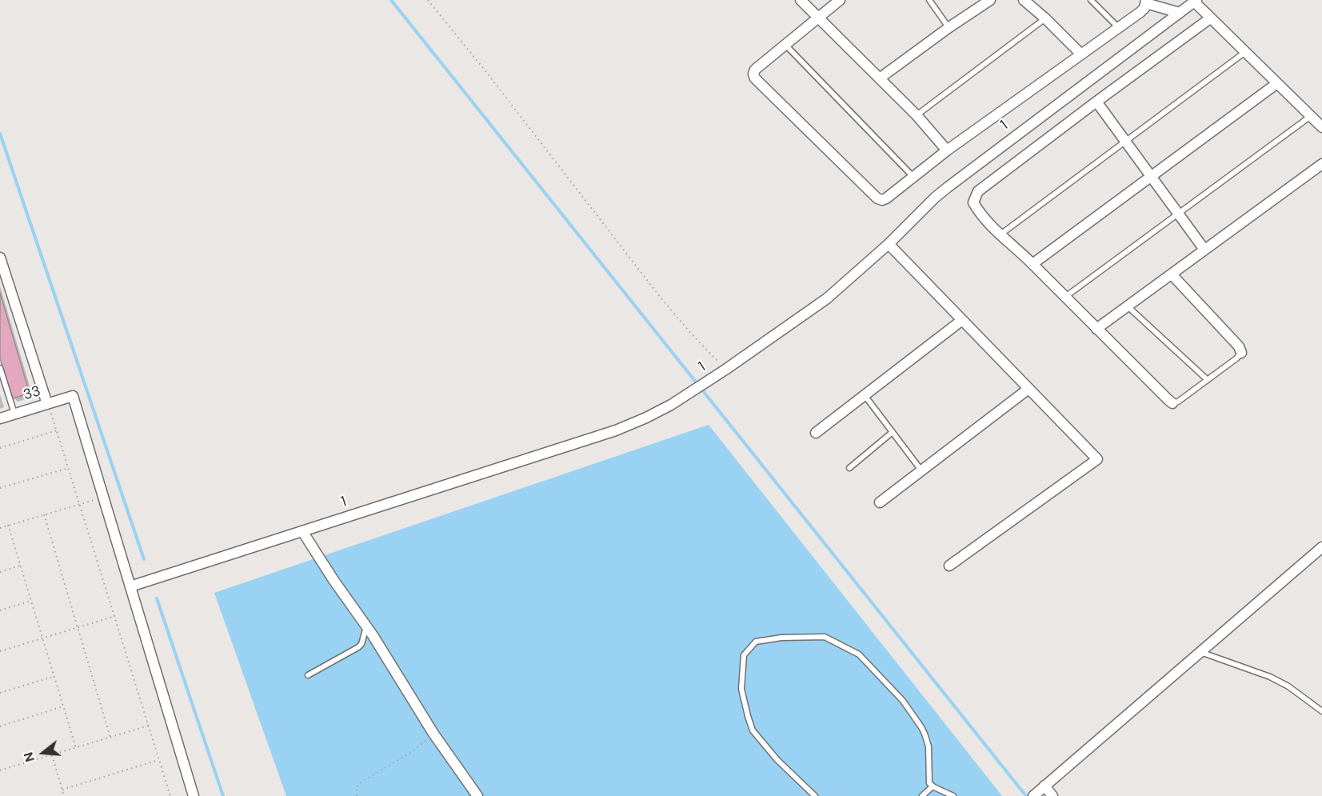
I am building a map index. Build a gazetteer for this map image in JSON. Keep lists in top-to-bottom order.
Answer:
{
  "streets": {
    "street": ["1", "33"]
  },
  "north": "left"
}
